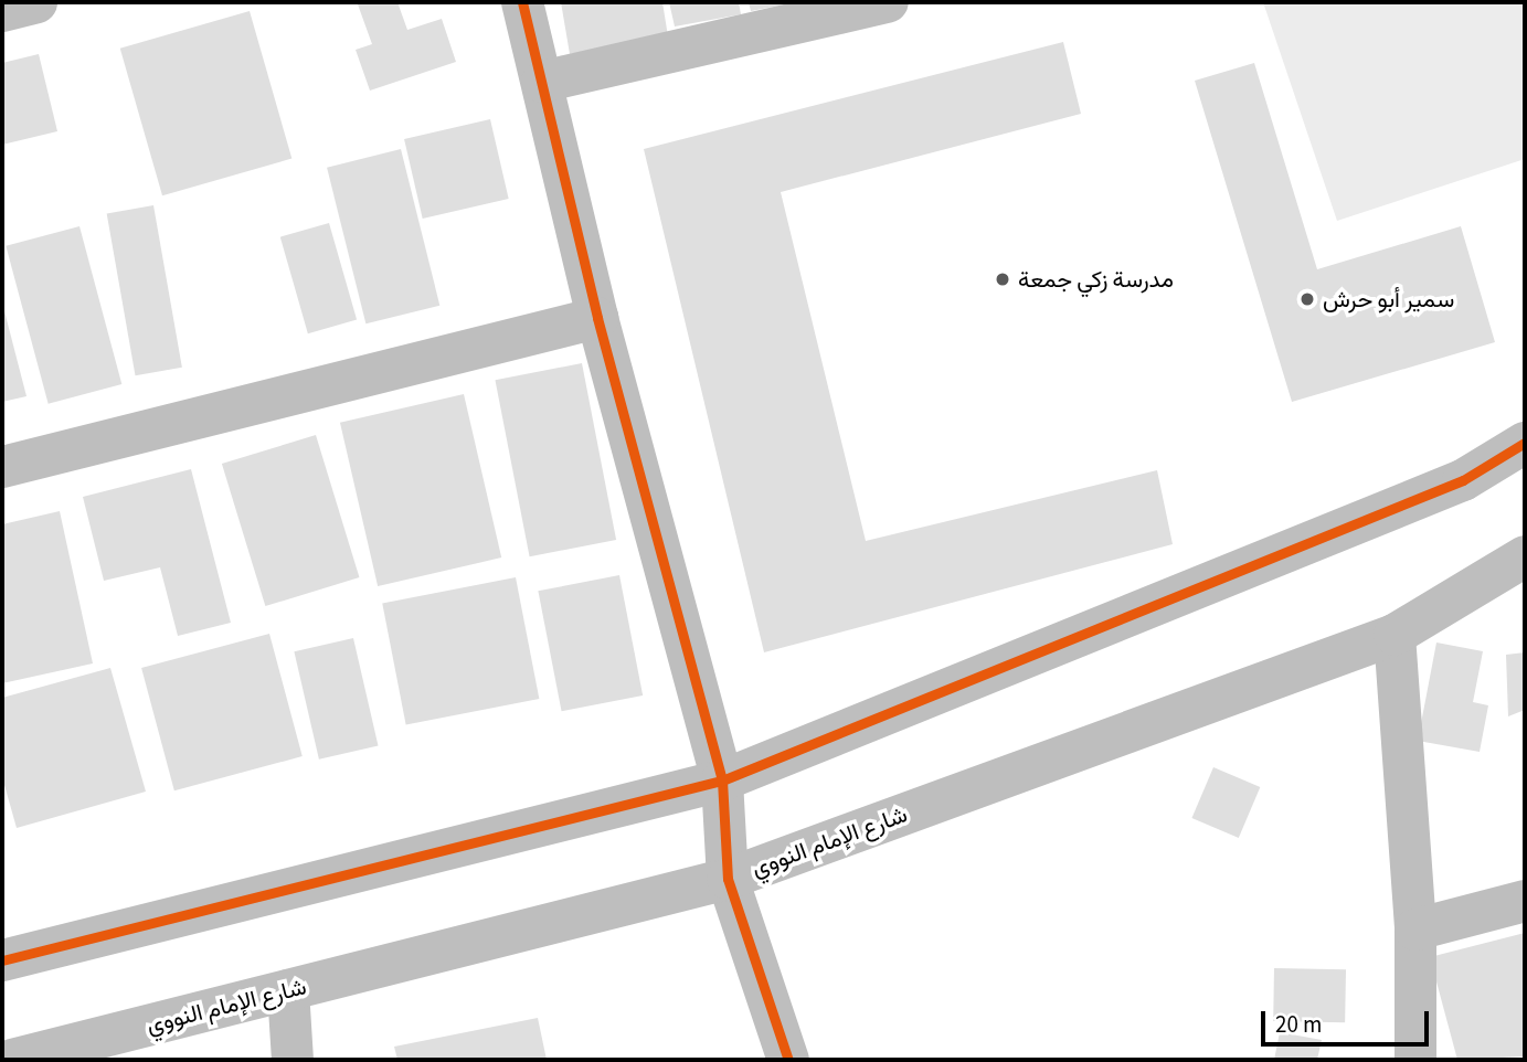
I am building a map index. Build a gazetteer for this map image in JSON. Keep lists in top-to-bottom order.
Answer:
{
  "streets": {
    "street": ["شارع الإمام النووي"]
  },
  "places": ["مدرسة زكي جمعة", "سمير أبو حرش"],
  "scale_bar": "20 m"
}
